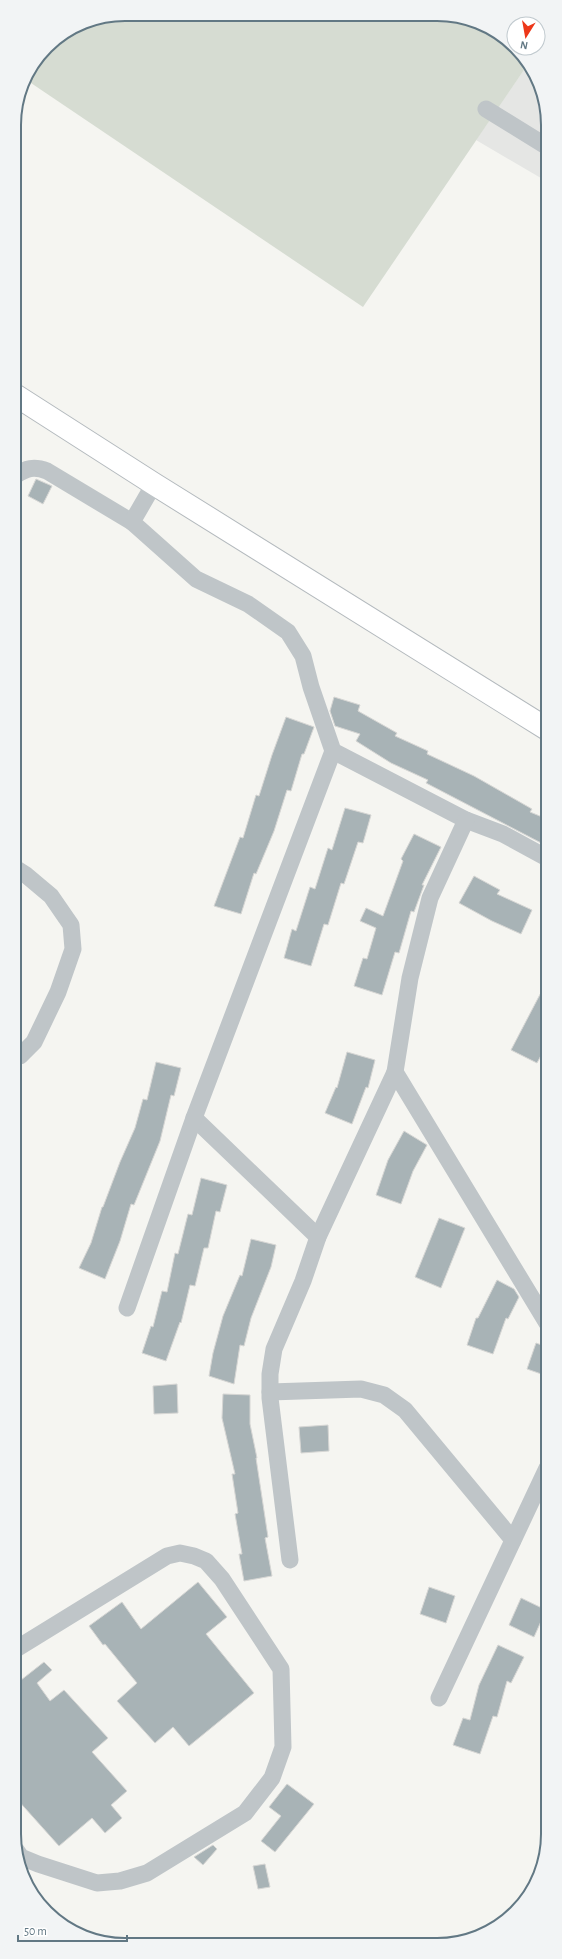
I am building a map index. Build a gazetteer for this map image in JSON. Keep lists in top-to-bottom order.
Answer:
{
  "scale_bar": "50 m",
  "north": "bottom"
}
